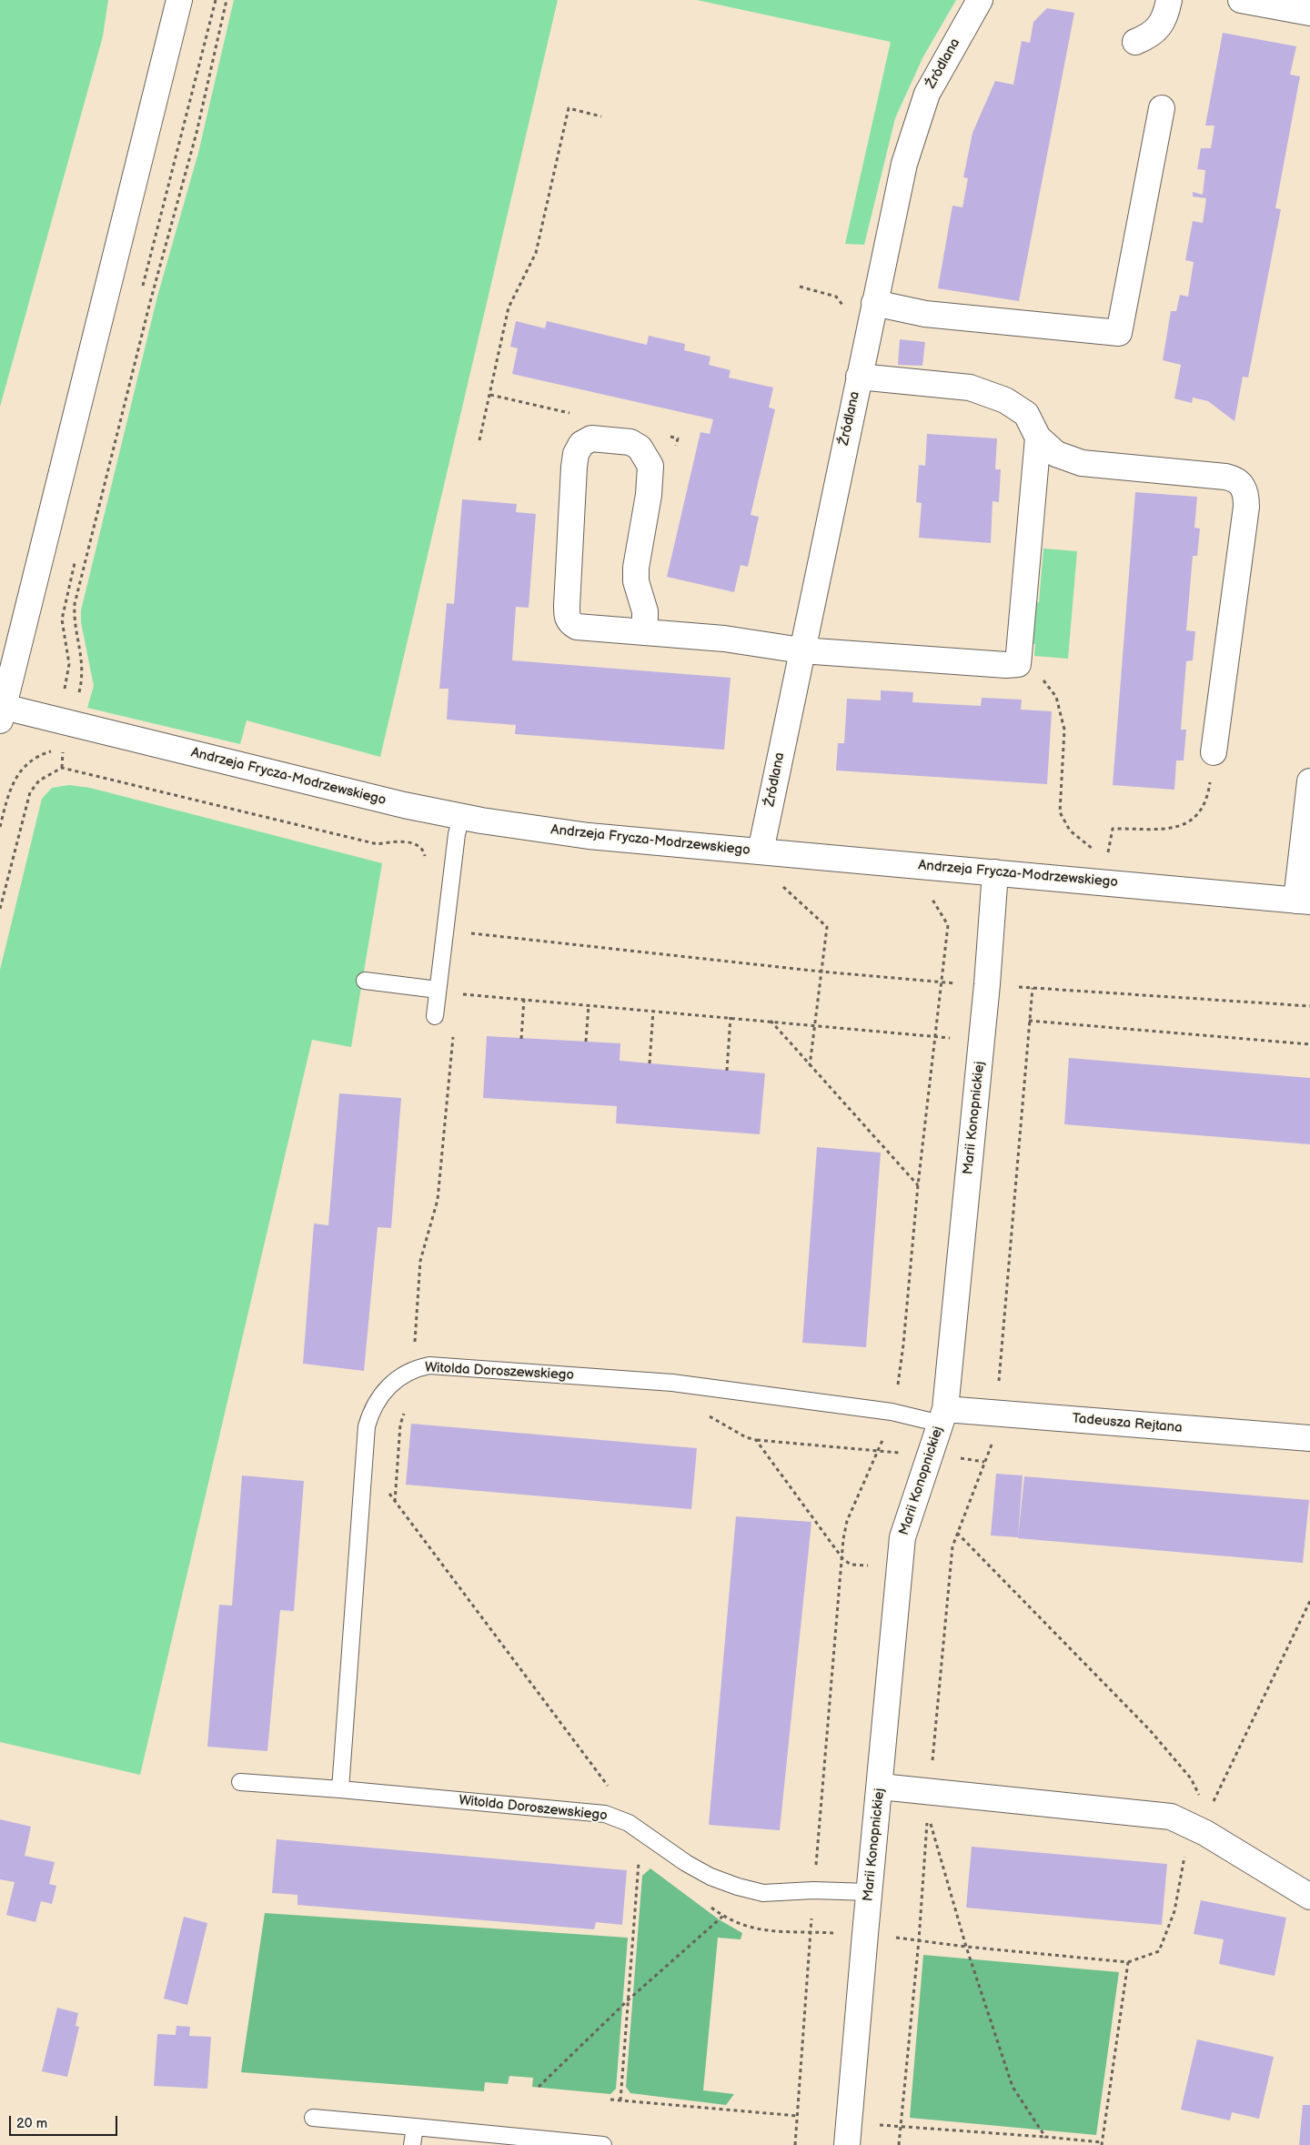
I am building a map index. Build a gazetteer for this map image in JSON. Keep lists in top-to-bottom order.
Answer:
{
  "streets": {
    "street": [
      "Źródlana",
      "Andrzeja Frycza-Modrzewskiego",
      "Marii Konopnickiej",
      "Tadeusza Rejtana"
    ],
    "lane": ["Witolda Doroszewskiego"]
  },
  "crossings": [
    ["Źródlana", "Andrzeja Frycza-Modrzewskiego"],
    ["Andrzeja Frycza-Modrzewskiego", "Marii Konopnickiej"],
    ["Marii Konopnickiej", "Witolda Doroszewskiego"],
    ["Marii Konopnickiej", "Tadeusza Rejtana"],
    ["Witolda Doroszewskiego", "Tadeusza Rejtana"]
  ],
  "scale_bar": "20 m"
}
